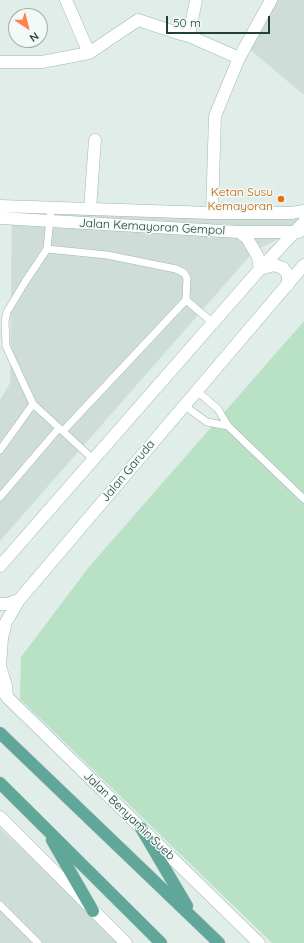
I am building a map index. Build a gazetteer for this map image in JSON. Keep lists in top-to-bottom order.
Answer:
{
  "streets": {
    "main road": ["Jalan Kemayoran Gempol", "Jalan Garuda", "Jalan Benyamin Sueb"]
  },
  "crossings": [
    ["Jalan Garuda", "Jalan Benyamin Sueb"]
  ],
  "places": ["Ketan Susu Kemayoran"],
  "scale_bar": "50 m",
  "north": "bottom right"
}
